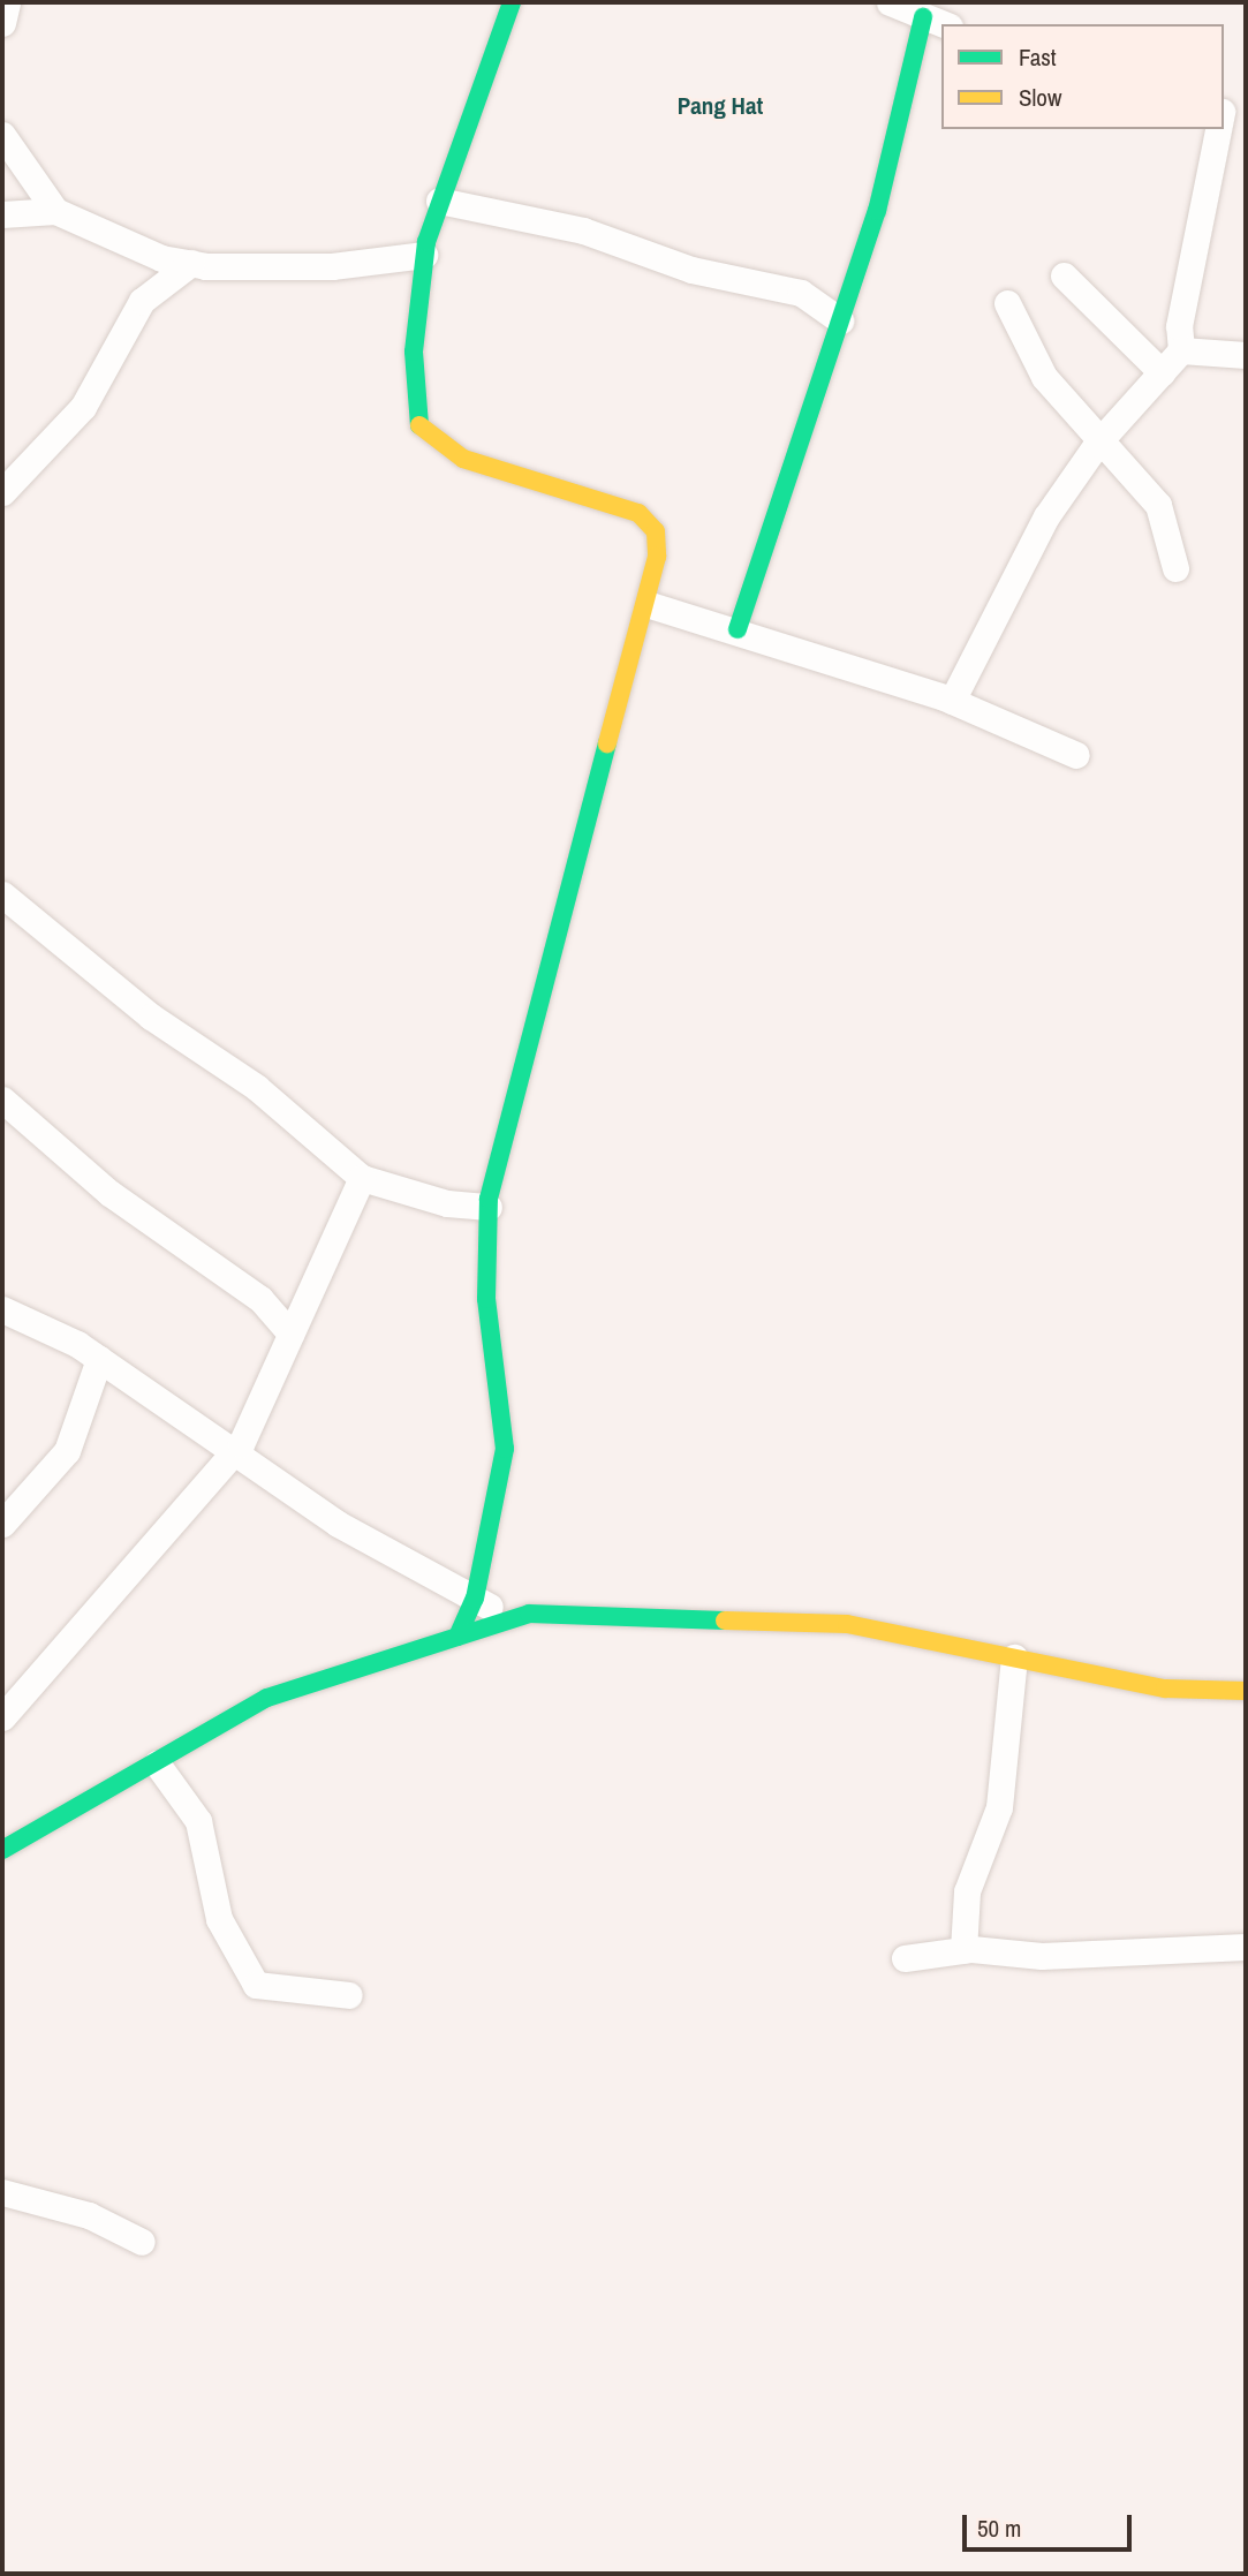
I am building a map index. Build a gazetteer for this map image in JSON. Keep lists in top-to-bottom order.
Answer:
{
  "districts": ["Pang Hat"],
  "legend": ["Fast", "Slow"],
  "scale_bar": "50 m"
}
